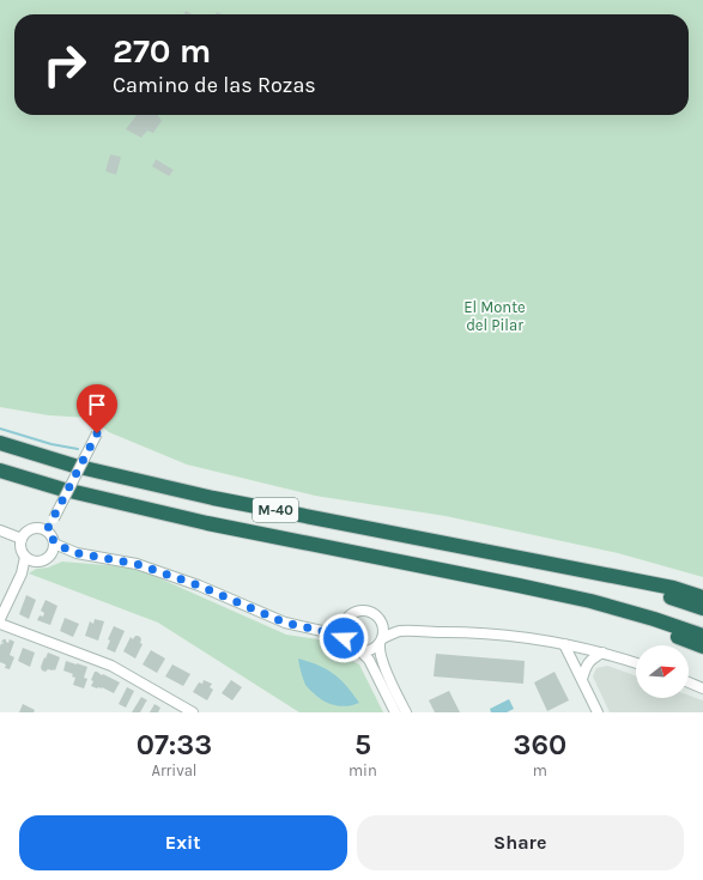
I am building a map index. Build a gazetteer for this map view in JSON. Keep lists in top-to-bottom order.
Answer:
{
  "streets": {
    "highway": ["M-40"]
  },
  "parks": ["El Monte del Pilar"],
  "north": "right",
  "page": {
    "turn": ["270 m", "Camino de las Rozas"],
    "eta": [
      "07:33",
      "Arrival",
      "5",
      "min",
      "360",
      "m"
    ],
    "buttons": ["Exit", "Share"]
  }
}
